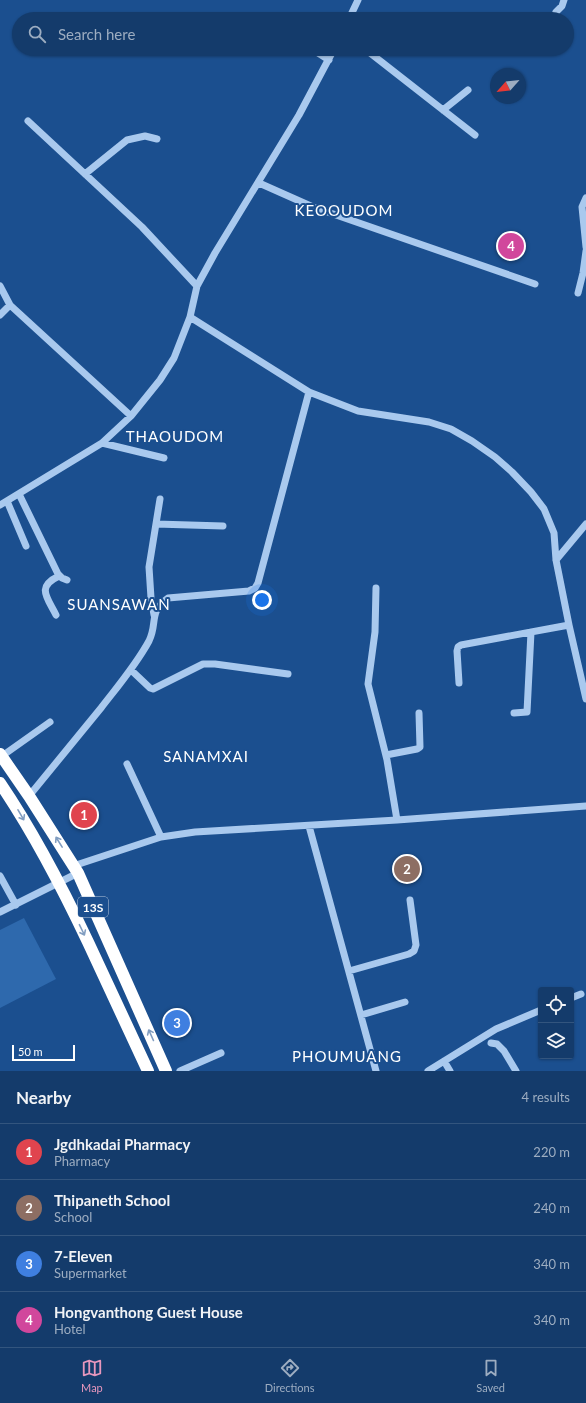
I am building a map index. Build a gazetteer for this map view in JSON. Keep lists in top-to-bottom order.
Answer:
{
  "streets": {
    "highway": ["13S"]
  },
  "districts": [
    "KEOOUDOM",
    "THAOUDOM",
    "SUANSAWAN",
    "SANAMXAI",
    "PHOUMUANG"
  ],
  "scale_bar": "50 m",
  "north": "bottom left",
  "page": {
    "search": "Search here",
    "pins": [
      "4",
      "1",
      "2",
      "3"
    ],
    "scale": "50 m",
    "heading": ["Nearby", "4 results"],
    "list": [
      {
        "mark": "1",
        "name": "Jgdhkadai Pharmacy",
        "note": "Pharmacy",
        "value": "220 m"
      },
      {
        "mark": "2",
        "name": "Thipaneth School",
        "note": "School",
        "value": "240 m"
      },
      {
        "mark": "3",
        "name": "7-Eleven",
        "note": "Supermarket",
        "value": "340 m"
      },
      {
        "mark": "4",
        "name": "Hongvanthong Guest House",
        "note": "Hotel",
        "value": "340 m"
      }
    ],
    "nav": ["Map", "Directions", "Saved"]
  }
}
